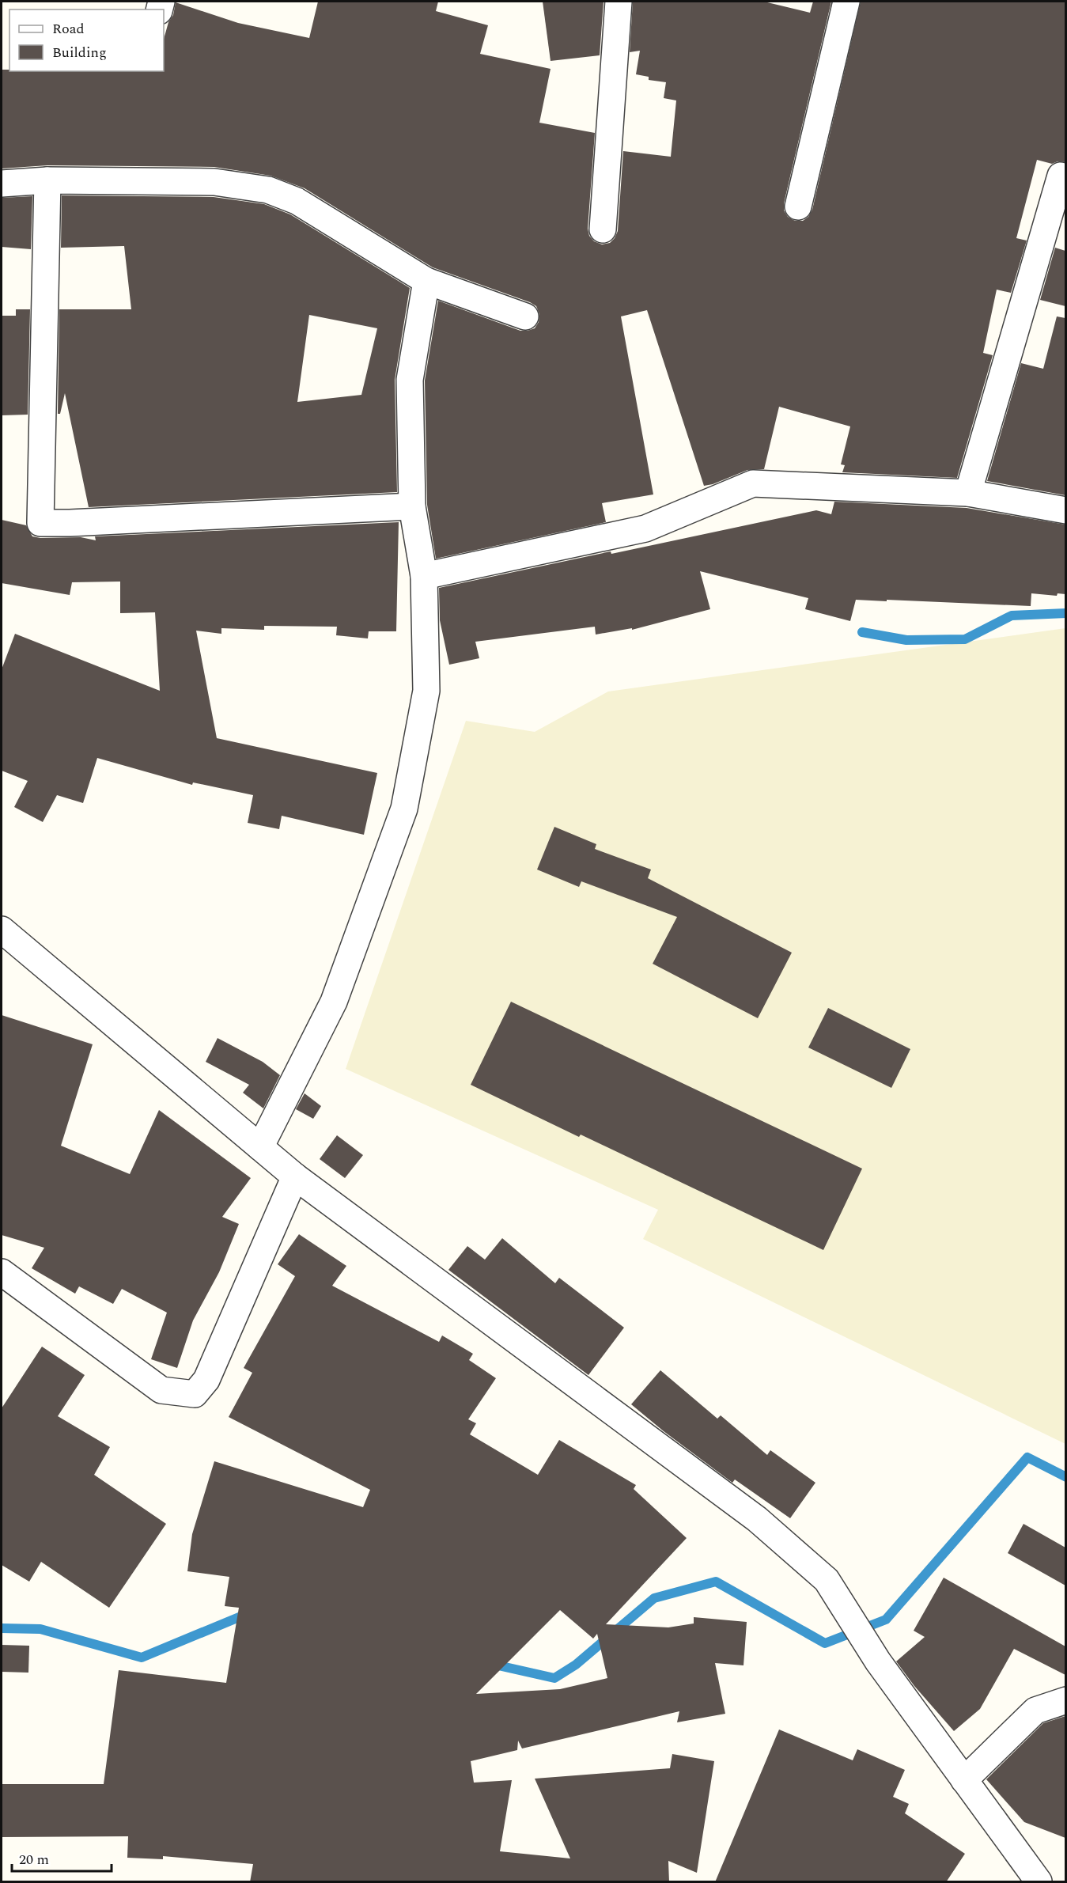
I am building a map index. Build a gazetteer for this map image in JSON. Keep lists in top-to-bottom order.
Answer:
{
  "legend": ["Road", "Building"],
  "scale_bar": "20 m"
}
